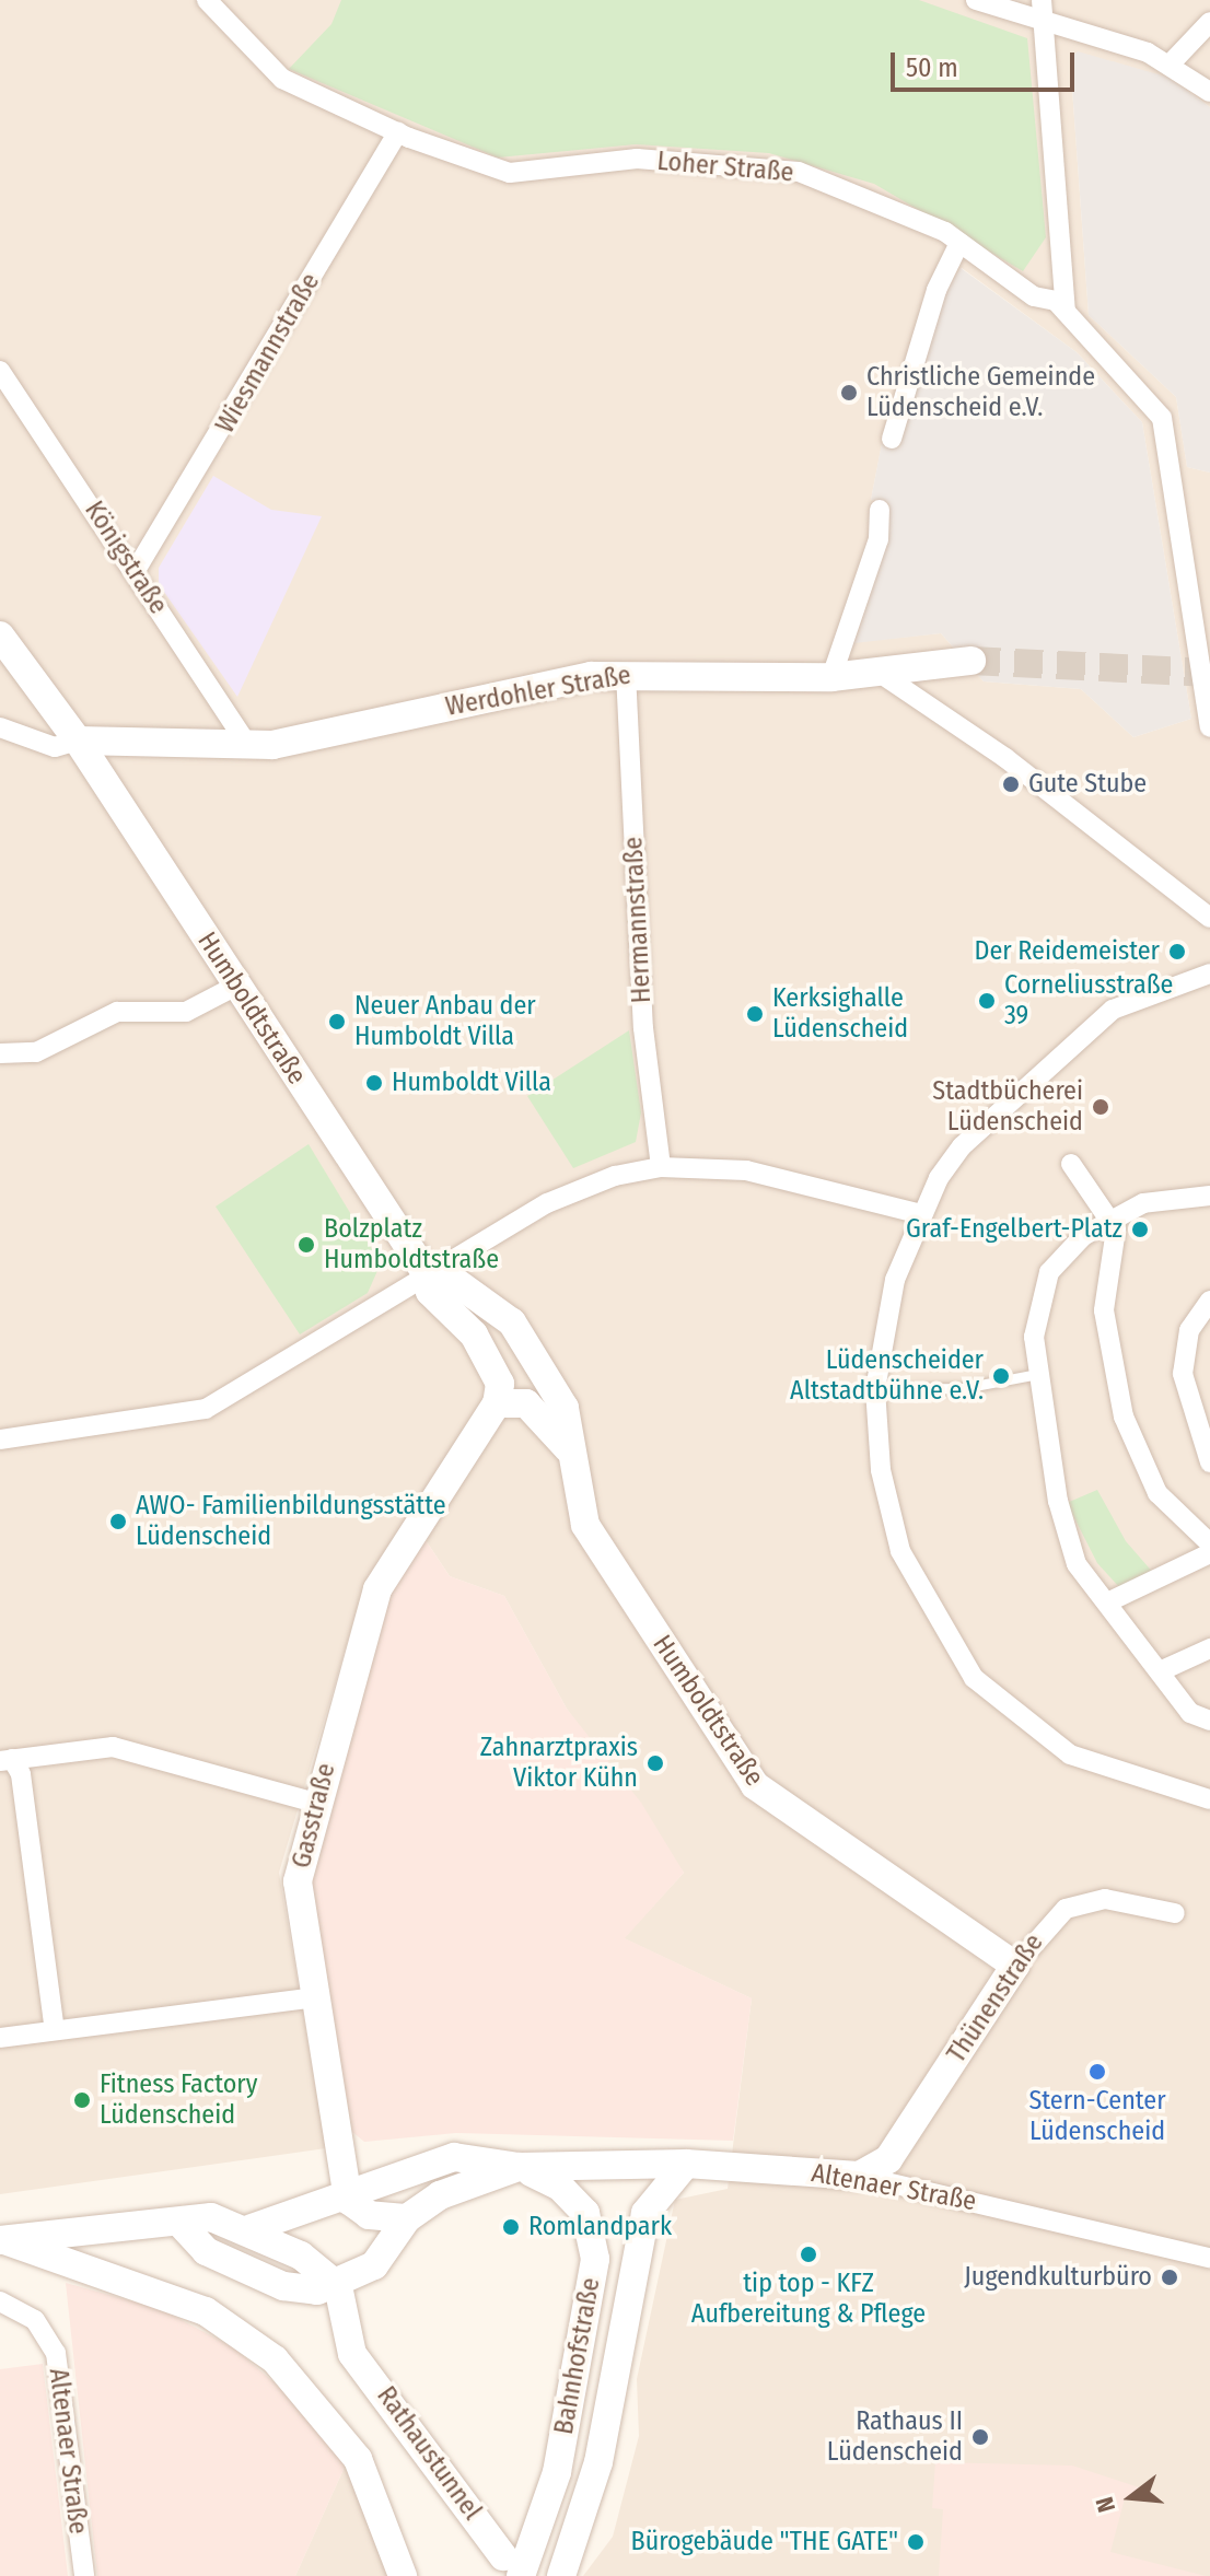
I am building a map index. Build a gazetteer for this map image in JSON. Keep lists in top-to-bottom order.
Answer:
{
  "streets": {
    "street": [
      "Loher Straße",
      "Wiesmannstraße",
      "Königstraße",
      "Werdohler Straße",
      "Hermannstraße",
      "Humboldtstraße",
      "Gasstraße",
      "Thünenstraße",
      "Altenaer Straße",
      "Bahnhofstraße",
      "Rathaustunnel"
    ]
  },
  "crossings": [
    ["Loher Straße", "Wiesmannstraße"],
    ["Wiesmannstraße", "Königstraße"],
    ["Königstraße", "Werdohler Straße"],
    ["Werdohler Straße", "Hermannstraße"],
    ["Werdohler Straße", "Humboldtstraße"],
    ["Humboldtstraße", "Gasstraße"],
    ["Humboldtstraße", "Thünenstraße"],
    ["Gasstraße", "Altenaer Straße"],
    ["Thünenstraße", "Altenaer Straße"],
    ["Altenaer Straße", "Bahnhofstraße"],
    ["Altenaer Straße", "Rathaustunnel"],
    ["Bahnhofstraße", "Rathaustunnel"]
  ],
  "places": [
    "Christliche Gemeinde Lüdenscheid e.V.",
    "Gute Stube",
    "Der Reidemeister",
    "Corneliusstraße 39",
    "Kerksighalle Lüdenscheid",
    "Neuer Anbau der Humboldt Villa",
    "Humboldt Villa",
    "Stadtbücherei Lüdenscheid",
    "Graf-Engelbert-Platz",
    "Bolzplatz Humboldtstraße",
    "Lüdenscheider Altstadtbühne e.V.",
    "AWO- Familienbildungsstätte Lüdenscheid",
    "Zahnarztpraxis Viktor Kühn",
    "Stern-Center Lüdenscheid",
    "Fitness Factory Lüdenscheid",
    "Romlandpark",
    "tip top - KFZ Aufbereitung & Pflege",
    "Jugendkulturbüro",
    "Rathaus II Lüdenscheid",
    "Bürogebäude \"THE GATE\""
  ],
  "scale_bar": "50 m",
  "north": "left"
}
